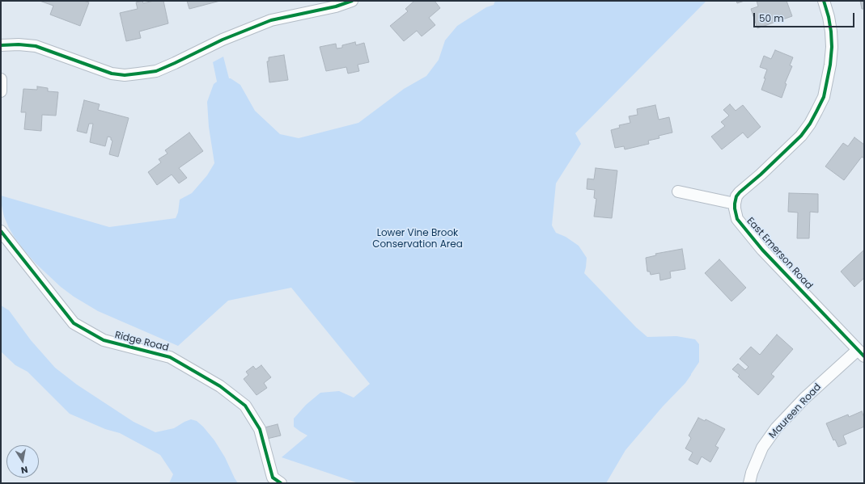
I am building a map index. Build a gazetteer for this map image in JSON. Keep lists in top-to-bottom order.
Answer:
{
  "streets": {
    "street": ["East Emerson Road", "Ridge Road", "Maureen Road"]
  },
  "crossings": [
    ["East Emerson Road", "Maureen Road"]
  ],
  "parks": ["Lower Vine Brook Conservation Area"],
  "scale_bar": "50 m",
  "north": "bottom"
}
